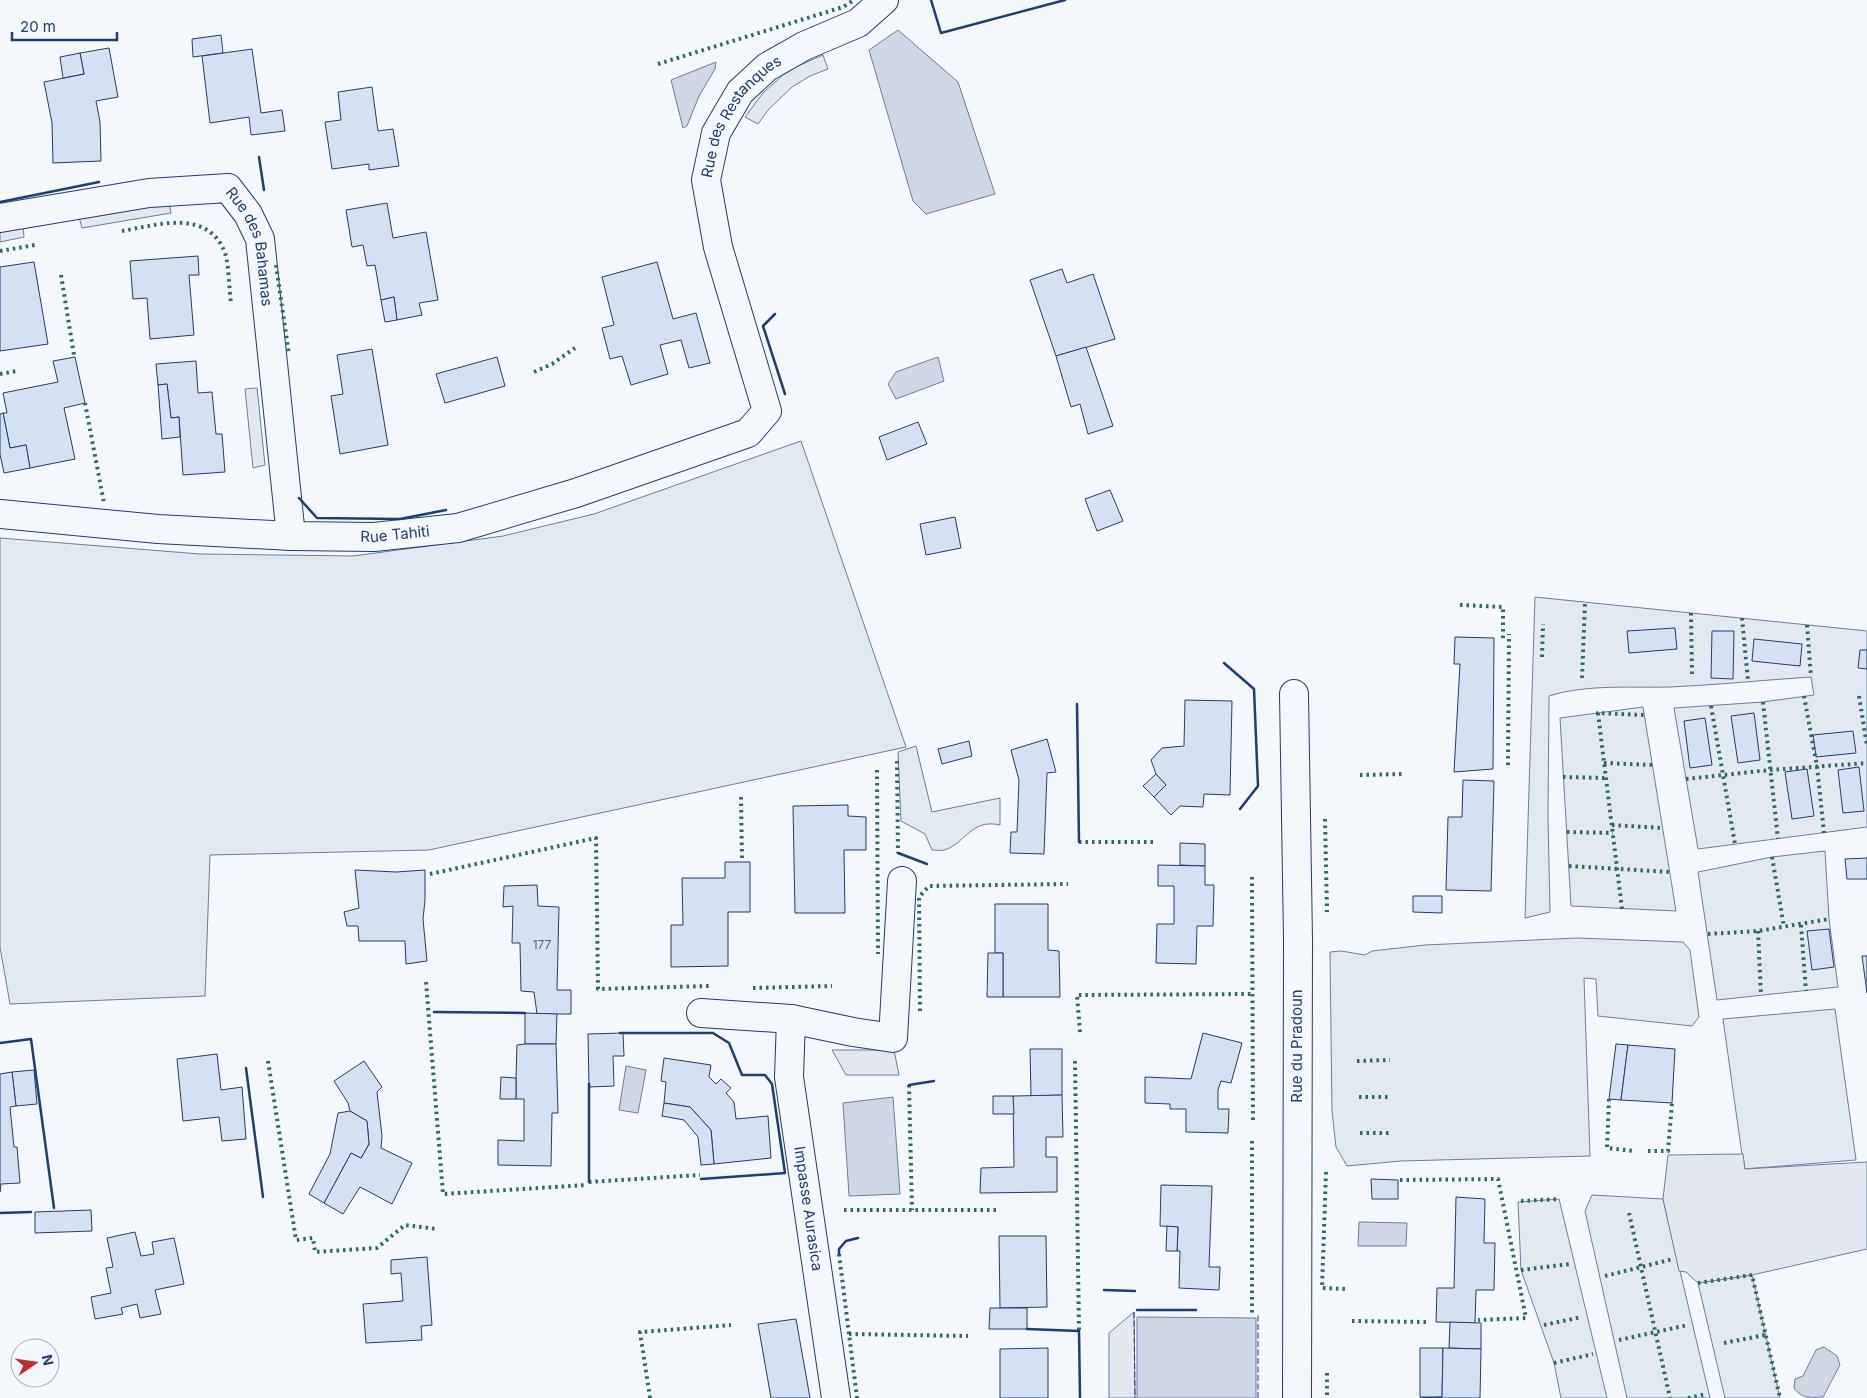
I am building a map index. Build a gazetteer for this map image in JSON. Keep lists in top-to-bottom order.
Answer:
{
  "streets": {
    "street": [
      "Rue des Restanques",
      "Rue des Bahamas",
      "Rue Tahiti",
      "Rue du Pradoun",
      "Impasse Aurasica"
    ]
  },
  "crossings": [
    ["Rue des Restanques", "Rue Tahiti"],
    ["Rue des Bahamas", "Rue Tahiti"]
  ],
  "house_numbers": ["177"],
  "scale_bar": "20 m",
  "north": "right"
}
